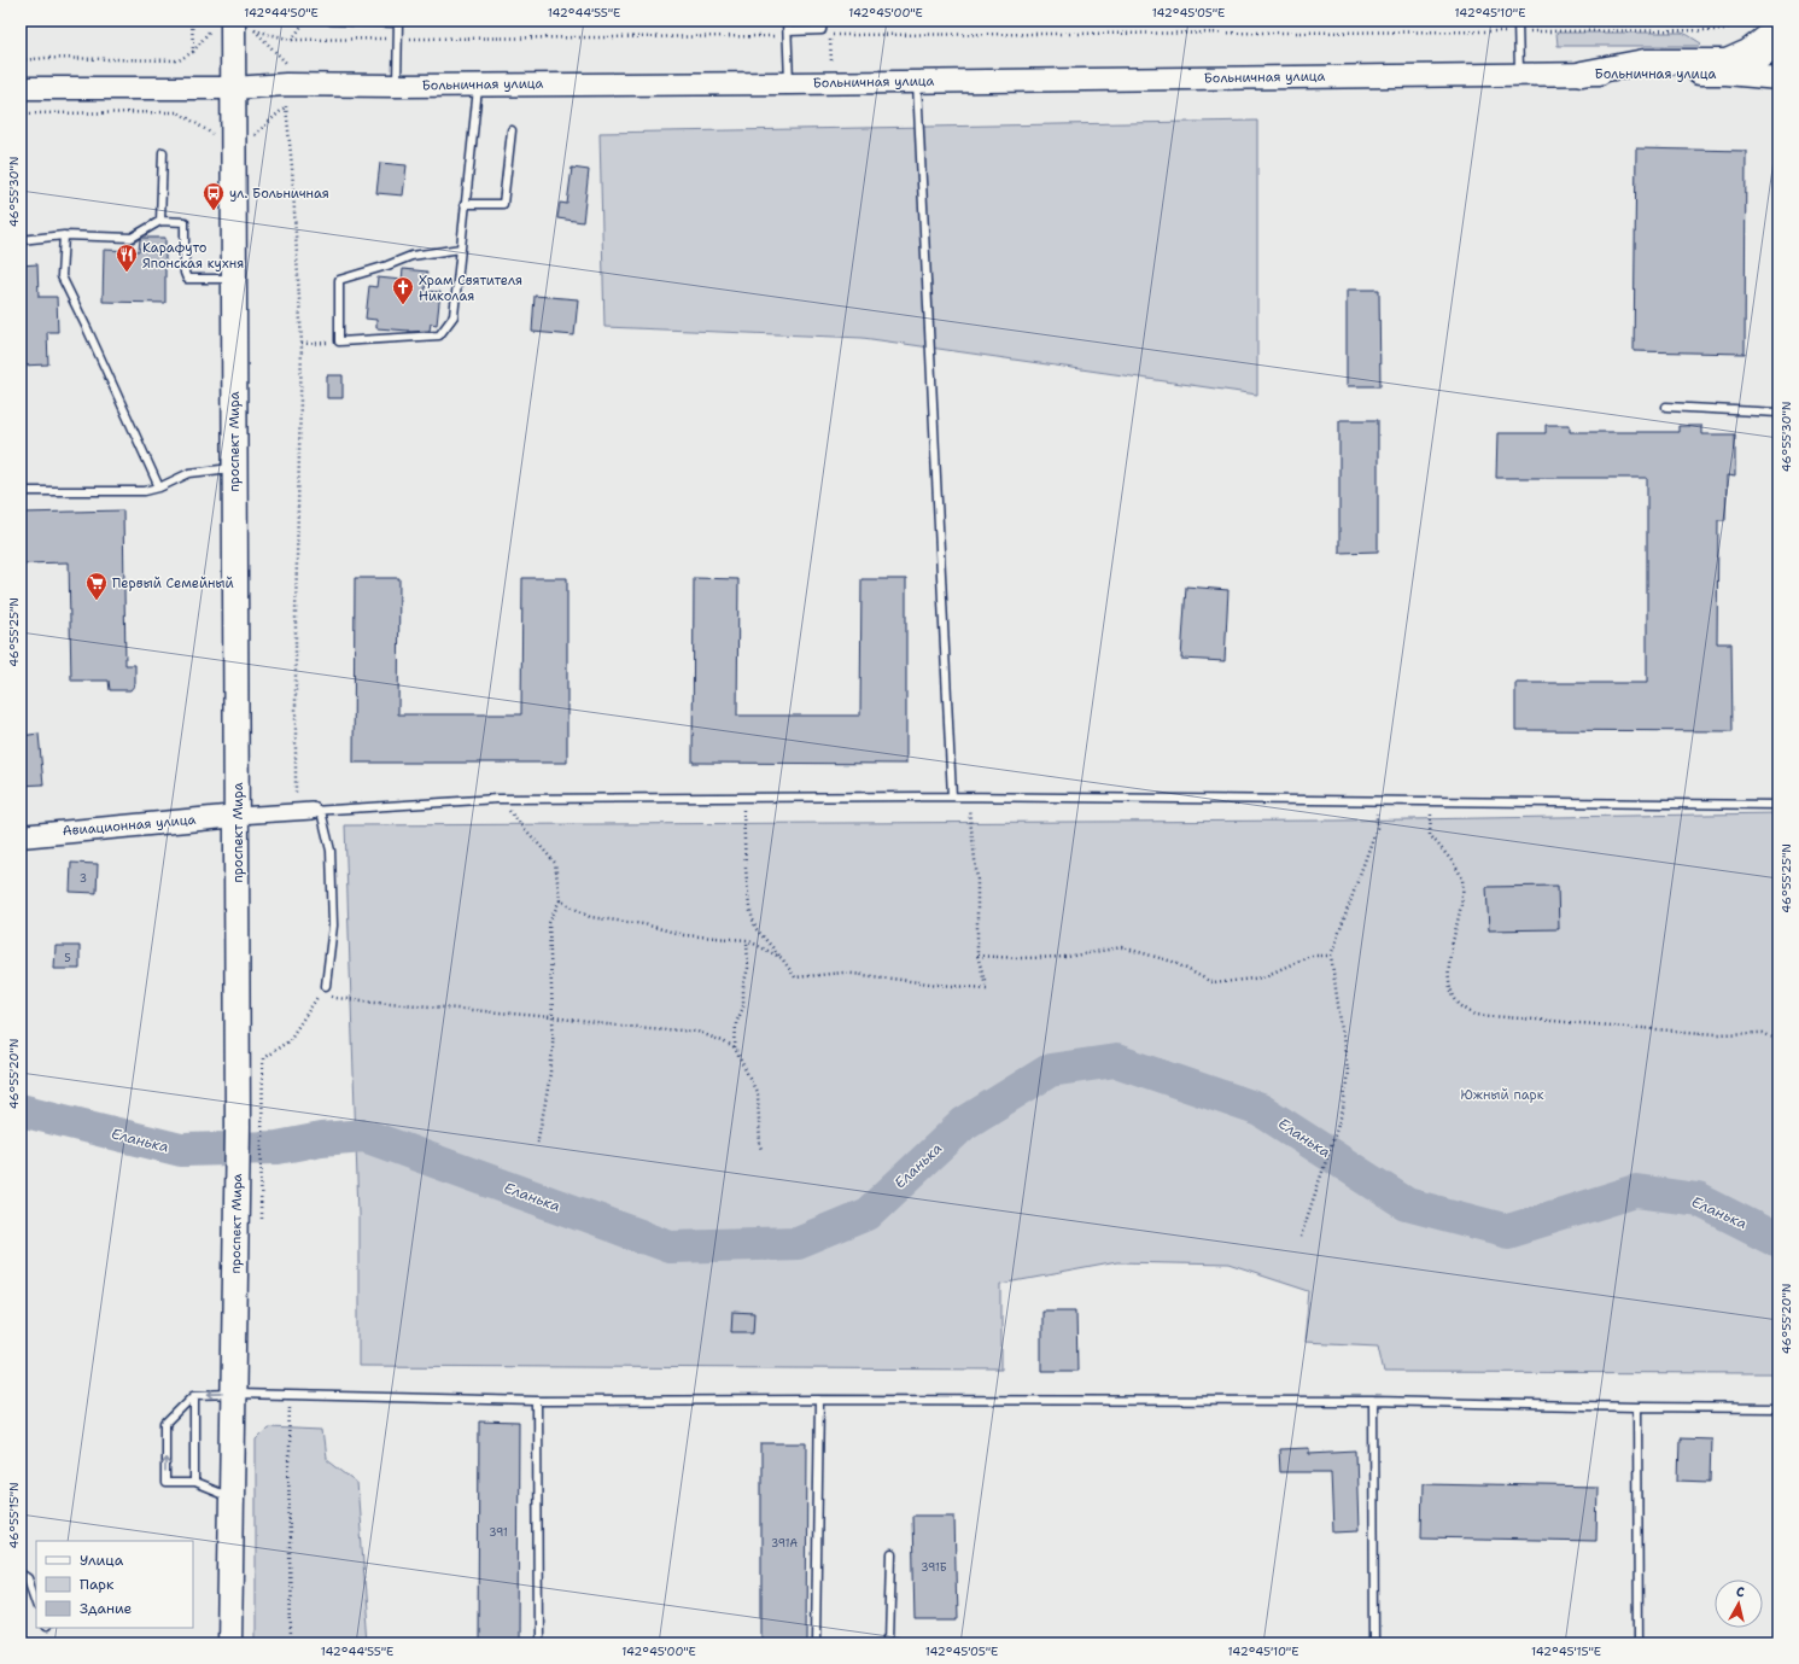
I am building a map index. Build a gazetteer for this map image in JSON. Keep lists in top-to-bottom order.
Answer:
{
  "streets": {
    "main road": ["Больничная улица", "проспект Мира", "Авиационная улица"]
  },
  "crossings": [
    ["Больничная улица", "проспект Мира"],
    ["проспект Мира", "Авиационная улица"]
  ],
  "water": ["Еланька"],
  "parks": ["Южный парк"],
  "places": {
    "bus stop": ["ул. Больничная"],
    "restaurant": ["Карафуто Японская кухня"],
    "church": ["Храм Святителя Николая"],
    "supermarket": ["Первый Семейный"]
  },
  "house_numbers": [
    "3",
    "5",
    "391",
    "391А",
    "391Б"
  ],
  "legend": ["Улица", "Парк", "Здание"],
  "north": "top",
  "coordinates": [
    "142°44'50\"E",
    "142°44'55\"E",
    "142°45'00\"E",
    "142°45'05\"E",
    "142°45'10\"E",
    "46°55'30\"N",
    "46°55'25\"N",
    "46°55'20\"N",
    "46°55'15\"N",
    "142°45'15\"E"
  ]
}
